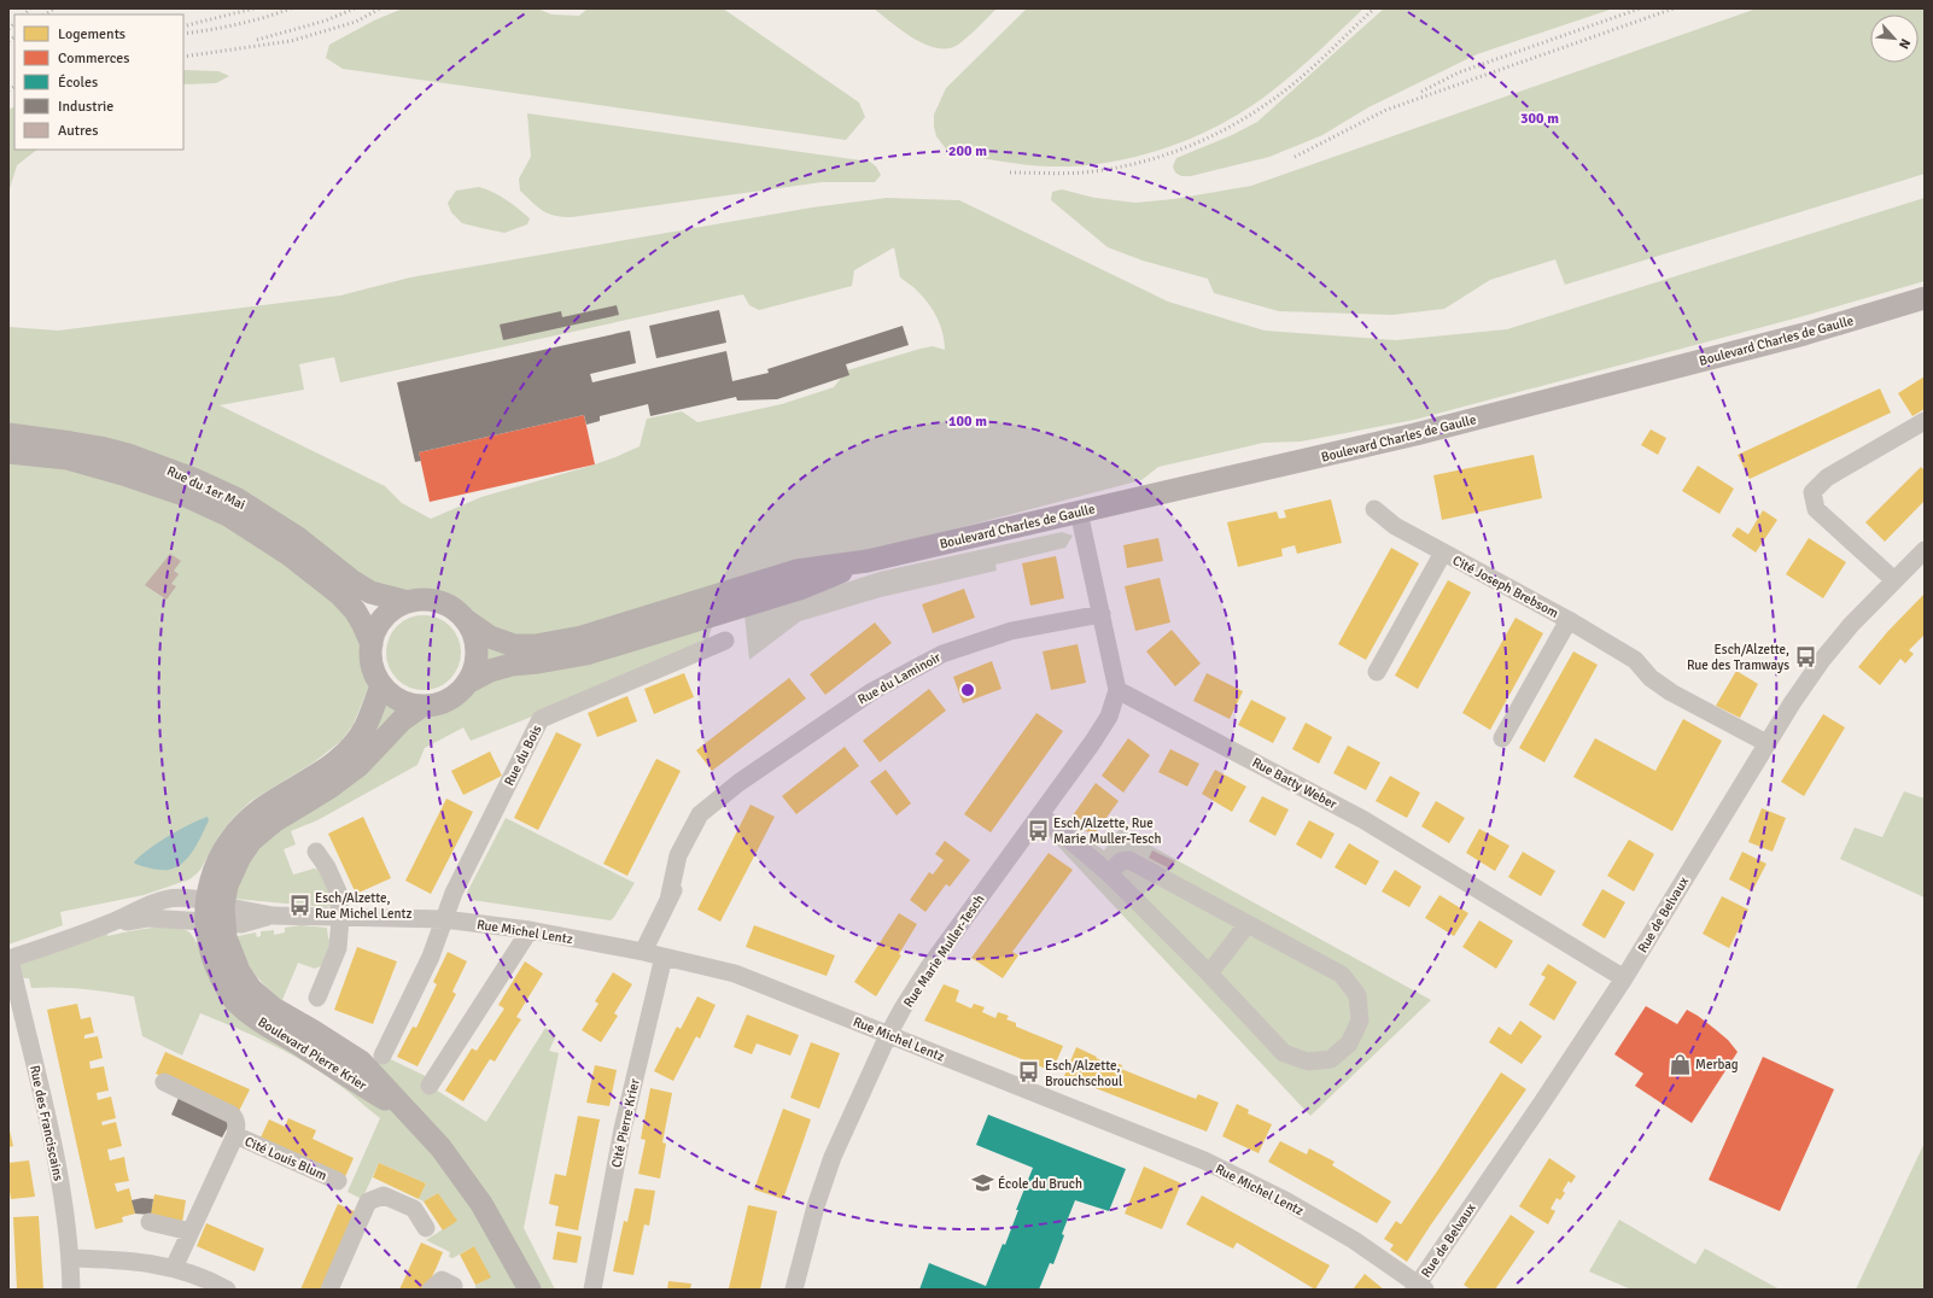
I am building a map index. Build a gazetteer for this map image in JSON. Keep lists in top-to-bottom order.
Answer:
{
  "streets": {
    "main road": ["Boulevard Charles de Gaulle", "Rue du 1er Mai", "Boulevard Pierre Krier"],
    "street": [
      "Cité Joseph Brebsom",
      "Rue du Laminoir",
      "Rue du Bois",
      "Rue Batty Weber",
      "Rue de Belvaux",
      "Rue Michel Lentz",
      "Rue Marie Muller-Tesch",
      "Rue des Franciscains",
      "Cité Pierre Krier",
      "Cité Louis Blum"
    ]
  },
  "crossings": [
    ["Boulevard Charles de Gaulle", "Rue du 1er Mai"],
    ["Boulevard Charles de Gaulle", "Boulevard Pierre Krier"],
    ["Rue du 1er Mai", "Boulevard Pierre Krier"],
    ["Cité Joseph Brebsom", "Rue de Belvaux"],
    ["Rue du Laminoir", "Rue Michel Lentz"],
    ["Rue du Bois", "Rue Michel Lentz"],
    ["Rue Batty Weber", "Rue de Belvaux"],
    ["Rue Batty Weber", "Rue Marie Muller-Tesch"],
    ["Rue de Belvaux", "Rue Michel Lentz"],
    ["Rue Michel Lentz", "Rue Marie Muller-Tesch"],
    ["Rue Michel Lentz", "Boulevard Pierre Krier"],
    ["Rue Michel Lentz", "Rue des Franciscains"],
    ["Rue Michel Lentz", "Cité Pierre Krier"]
  ],
  "places": {
    "bus stop": [
      "Esch/Alzette, Rue des Tramways",
      "Esch/Alzette, Rue Marie Muller-Tesch",
      "Esch/Alzette, Rue Michel Lentz",
      "Esch/Alzette, Brouchschoul"
    ],
    "shop": ["Merbag"],
    "school or university": ["École du Bruch"]
  },
  "legend": [
    "Logements",
    "Commerces",
    "Écoles",
    "Industrie",
    "Autres"
  ],
  "north": "bottom right",
  "rings": ["300 m", "200 m", "100 m"]
}
